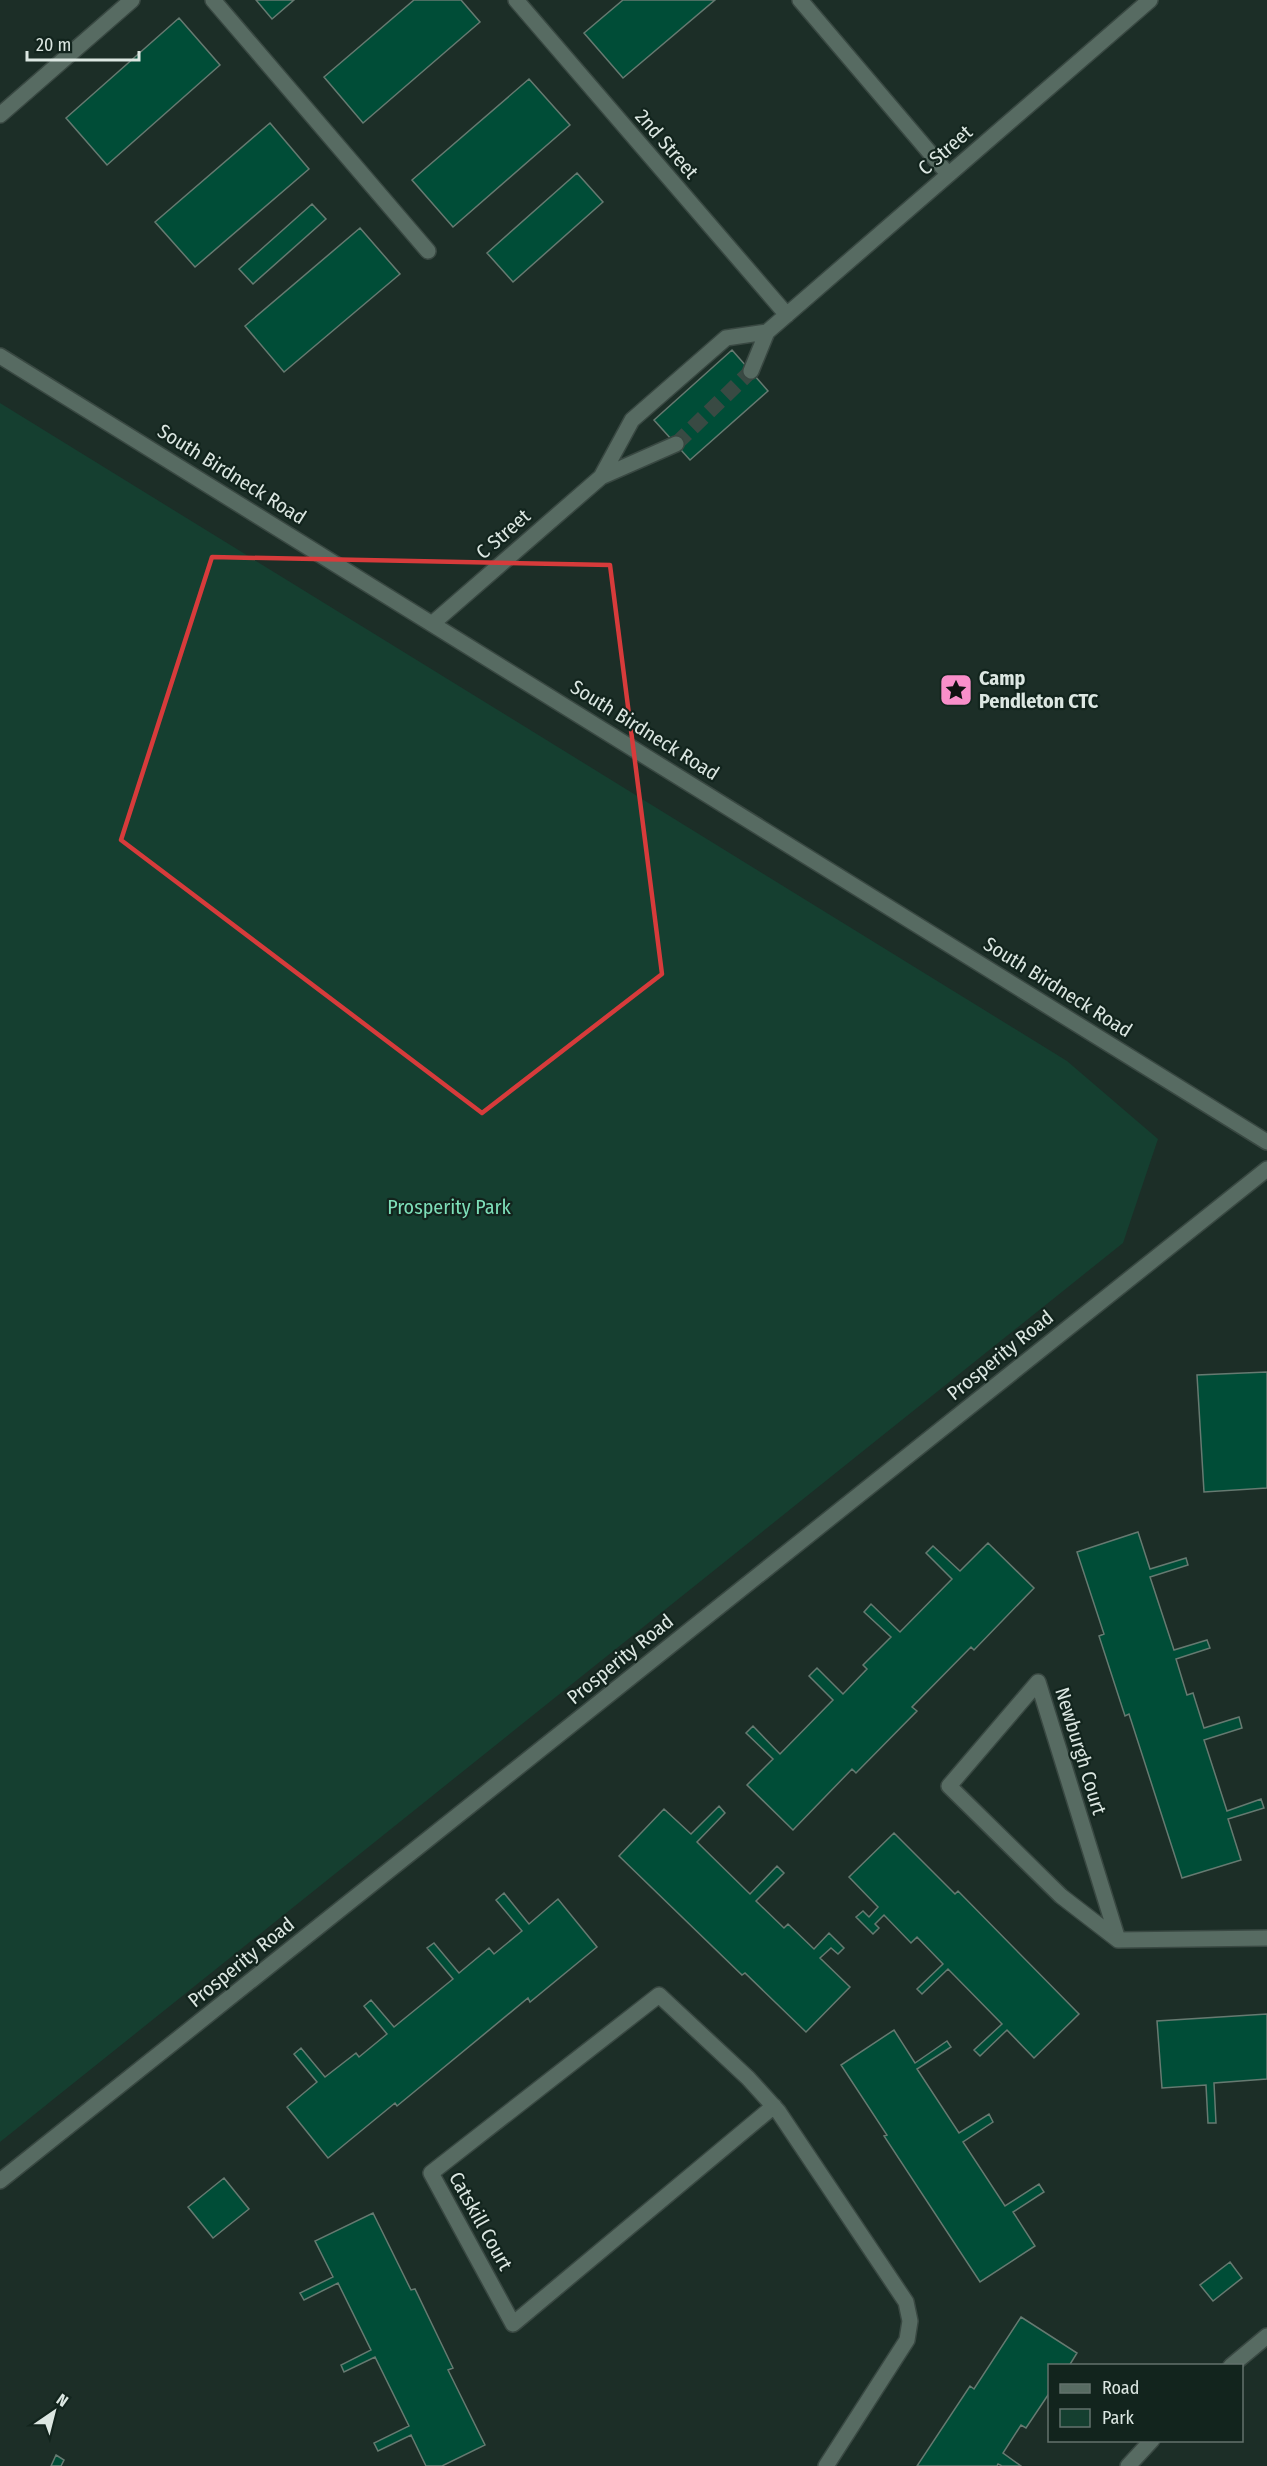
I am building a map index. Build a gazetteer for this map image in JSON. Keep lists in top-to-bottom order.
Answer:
{
  "streets": {
    "street": [
      "2nd Street",
      "C Street",
      "South Birdneck Road",
      "Prosperity Road",
      "Newburgh Court",
      "Catskill Court"
    ]
  },
  "crossings": [
    ["2nd Street", "C Street"],
    ["C Street", "South Birdneck Road"]
  ],
  "parks": ["Prosperity Park"],
  "places": {
    "place": ["Camp Pendleton CTC"]
  },
  "legend": ["Road", "Park"],
  "scale_bar": "20 m",
  "north": "top right"
}
